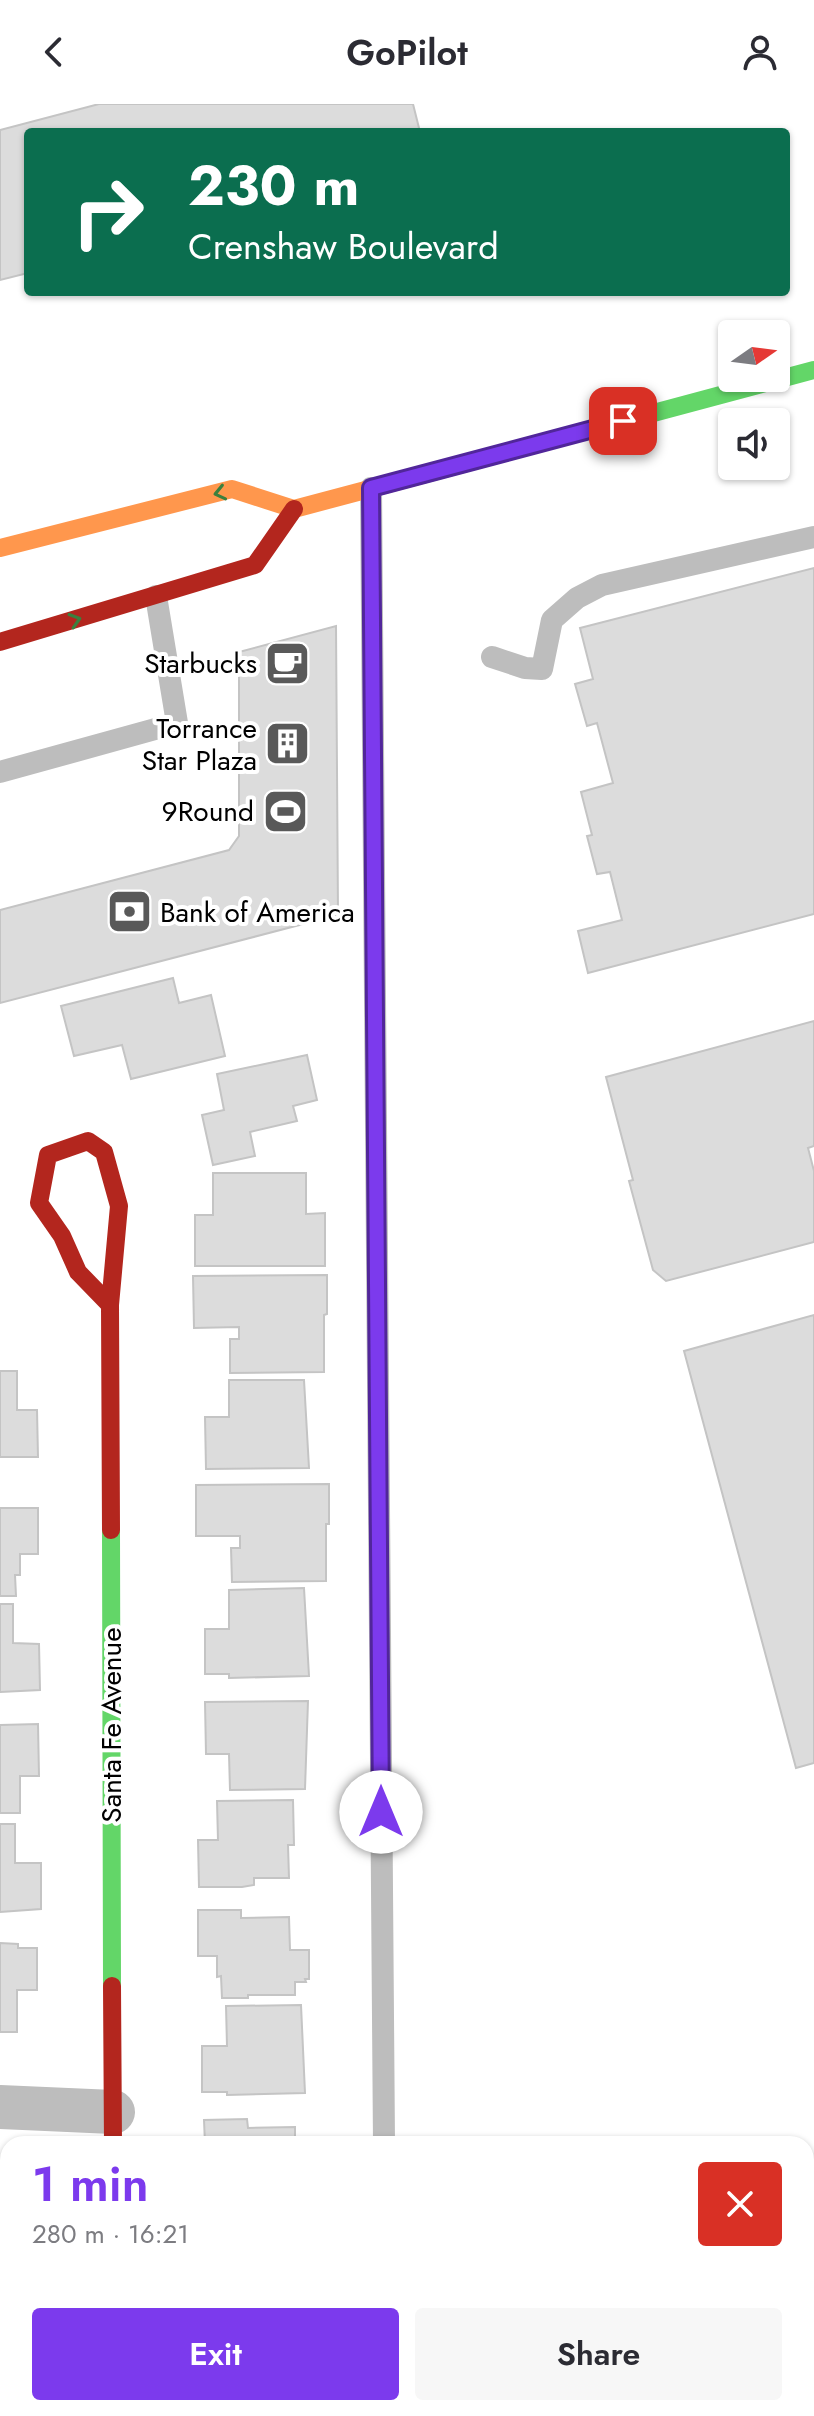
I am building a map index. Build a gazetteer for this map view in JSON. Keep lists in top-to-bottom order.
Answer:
{
  "streets": {
    "street": ["Santa Fe Avenue"]
  },
  "places": {
    "cafe": ["Starbucks"],
    "building": ["Torrance Star Plaza"],
    "sports": ["9Round"],
    "bank": ["Bank of America"]
  },
  "north": "right",
  "page": {
    "header": "GoPilot",
    "turn": ["230 m", "Crenshaw Boulevard"],
    "heading": ["1 min", "280 m · 16:21"],
    "buttons": ["Exit", "Share"]
  }
}
